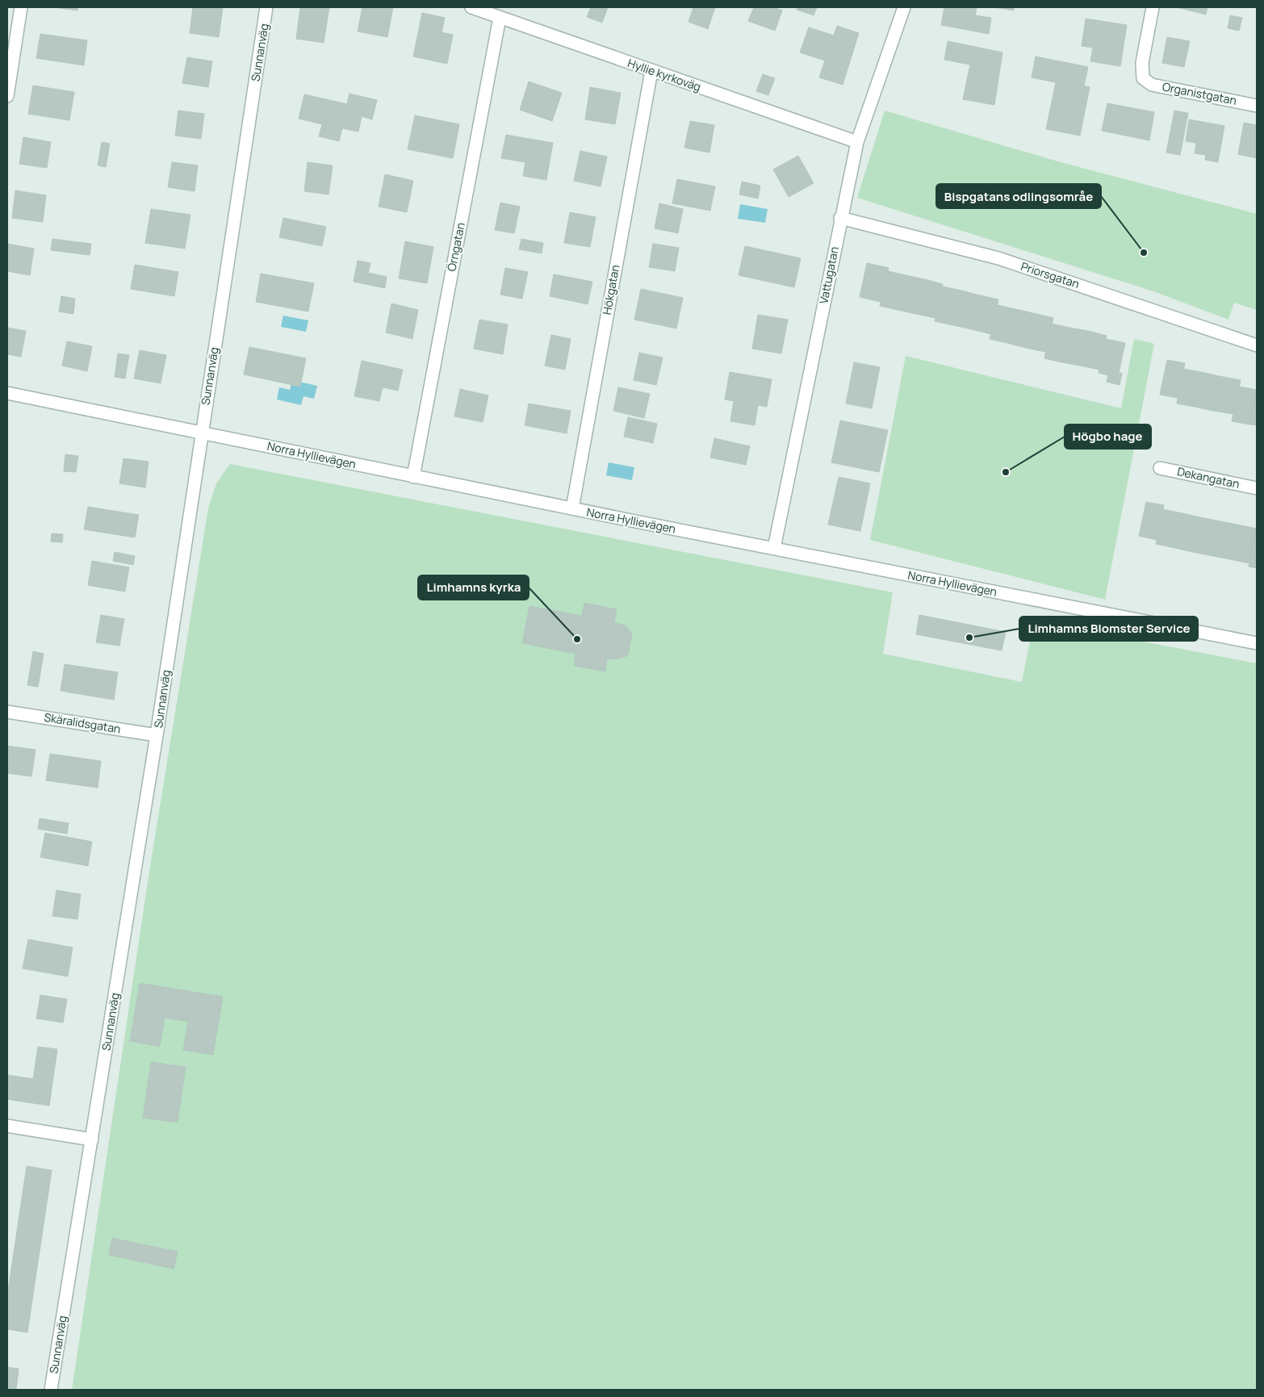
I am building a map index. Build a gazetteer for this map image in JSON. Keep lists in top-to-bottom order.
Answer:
{
  "streets": {
    "street": [
      "Sunnanväg",
      "Hyllie kyrkoväg",
      "Organistgatan",
      "Örngatan",
      "Vattugatan",
      "Priorsgatan",
      "Hökgatan",
      "Norra Hyllievägen",
      "Dekangatan",
      "Skäralidsgatan"
    ]
  },
  "crossings": [
    ["Sunnanväg", "Norra Hyllievägen"],
    ["Sunnanväg", "Skäralidsgatan"],
    ["Hyllie kyrkoväg", "Örngatan"],
    ["Hyllie kyrkoväg", "Vattugatan"],
    ["Hyllie kyrkoväg", "Hökgatan"],
    ["Örngatan", "Norra Hyllievägen"],
    ["Vattugatan", "Priorsgatan"],
    ["Vattugatan", "Norra Hyllievägen"],
    ["Hökgatan", "Norra Hyllievägen"]
  ],
  "places": [
    "Bispgatans odlingsområe",
    "Högbo hage",
    "Limhamns Blomster Service",
    "Limhamns kyrka"
  ]
}
